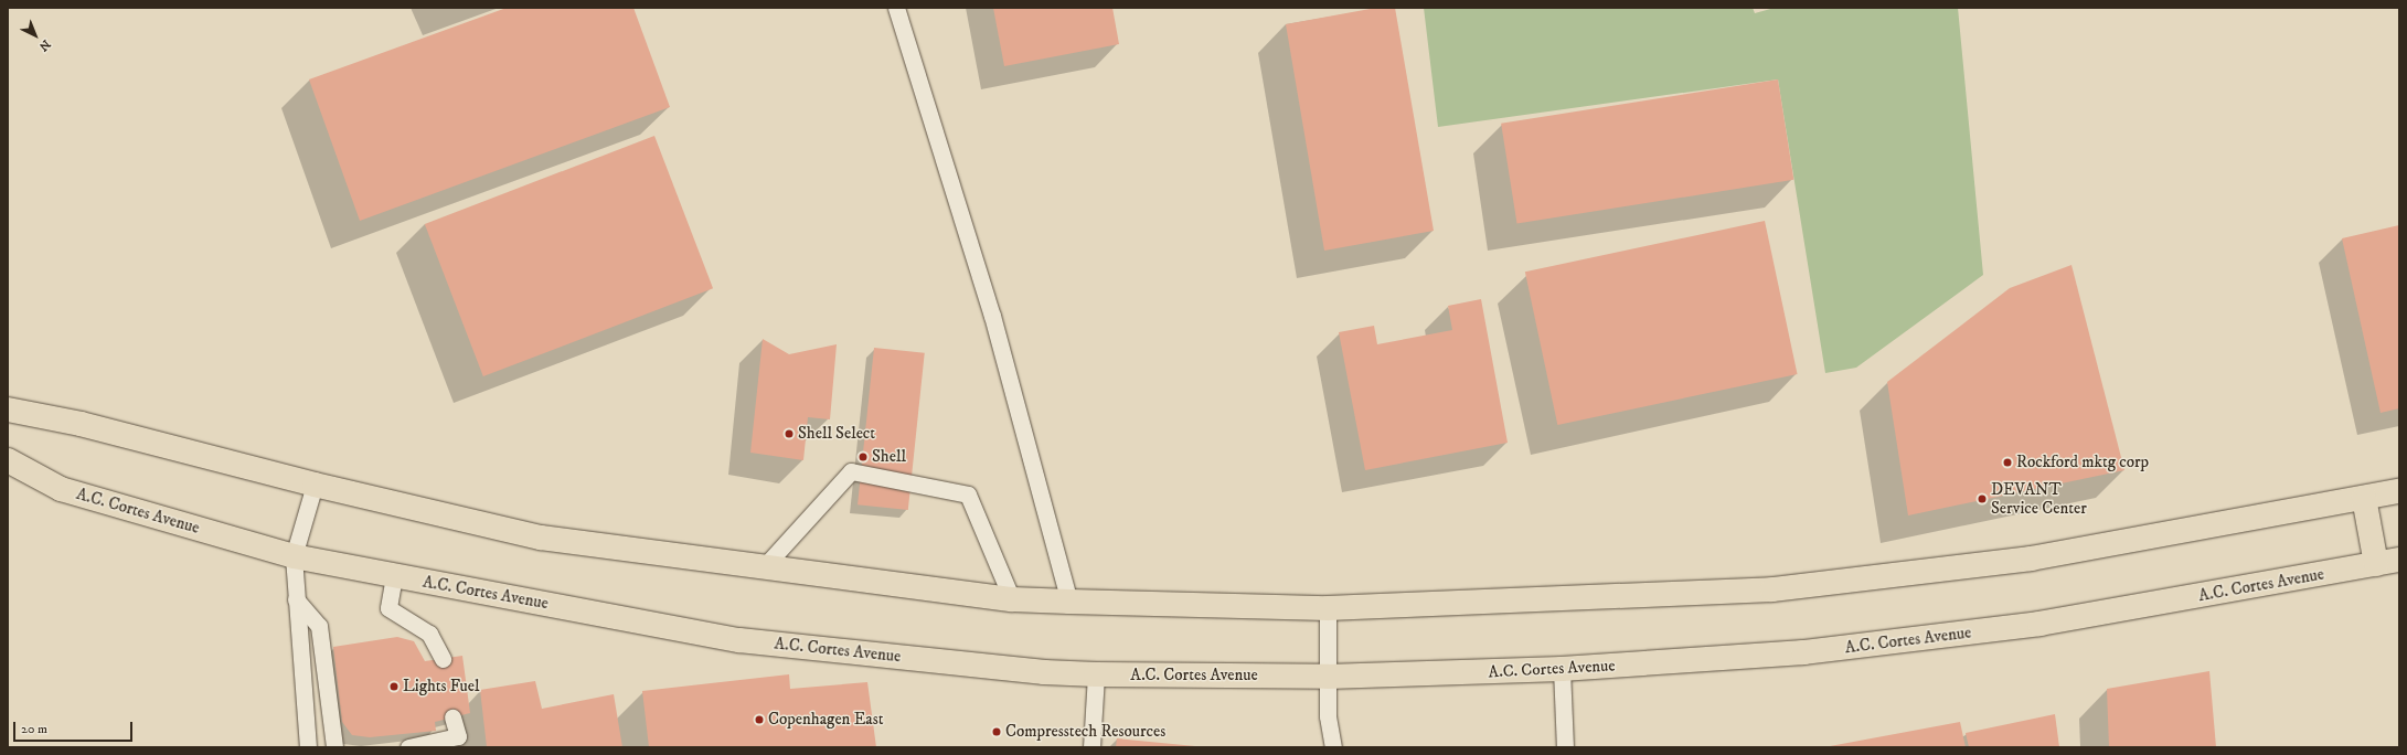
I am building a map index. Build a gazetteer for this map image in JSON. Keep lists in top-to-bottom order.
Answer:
{
  "streets": {
    "main road": ["A.C. Cortes Avenue"]
  },
  "places": [
    "Shell Select",
    "Shell",
    "Rockford mktg corp",
    "DEVANT Service Center",
    "Lights Fuel",
    "Copenhagen East",
    "Compresstech Resources"
  ],
  "scale_bar": "20 m",
  "north": "bottom right"
}
